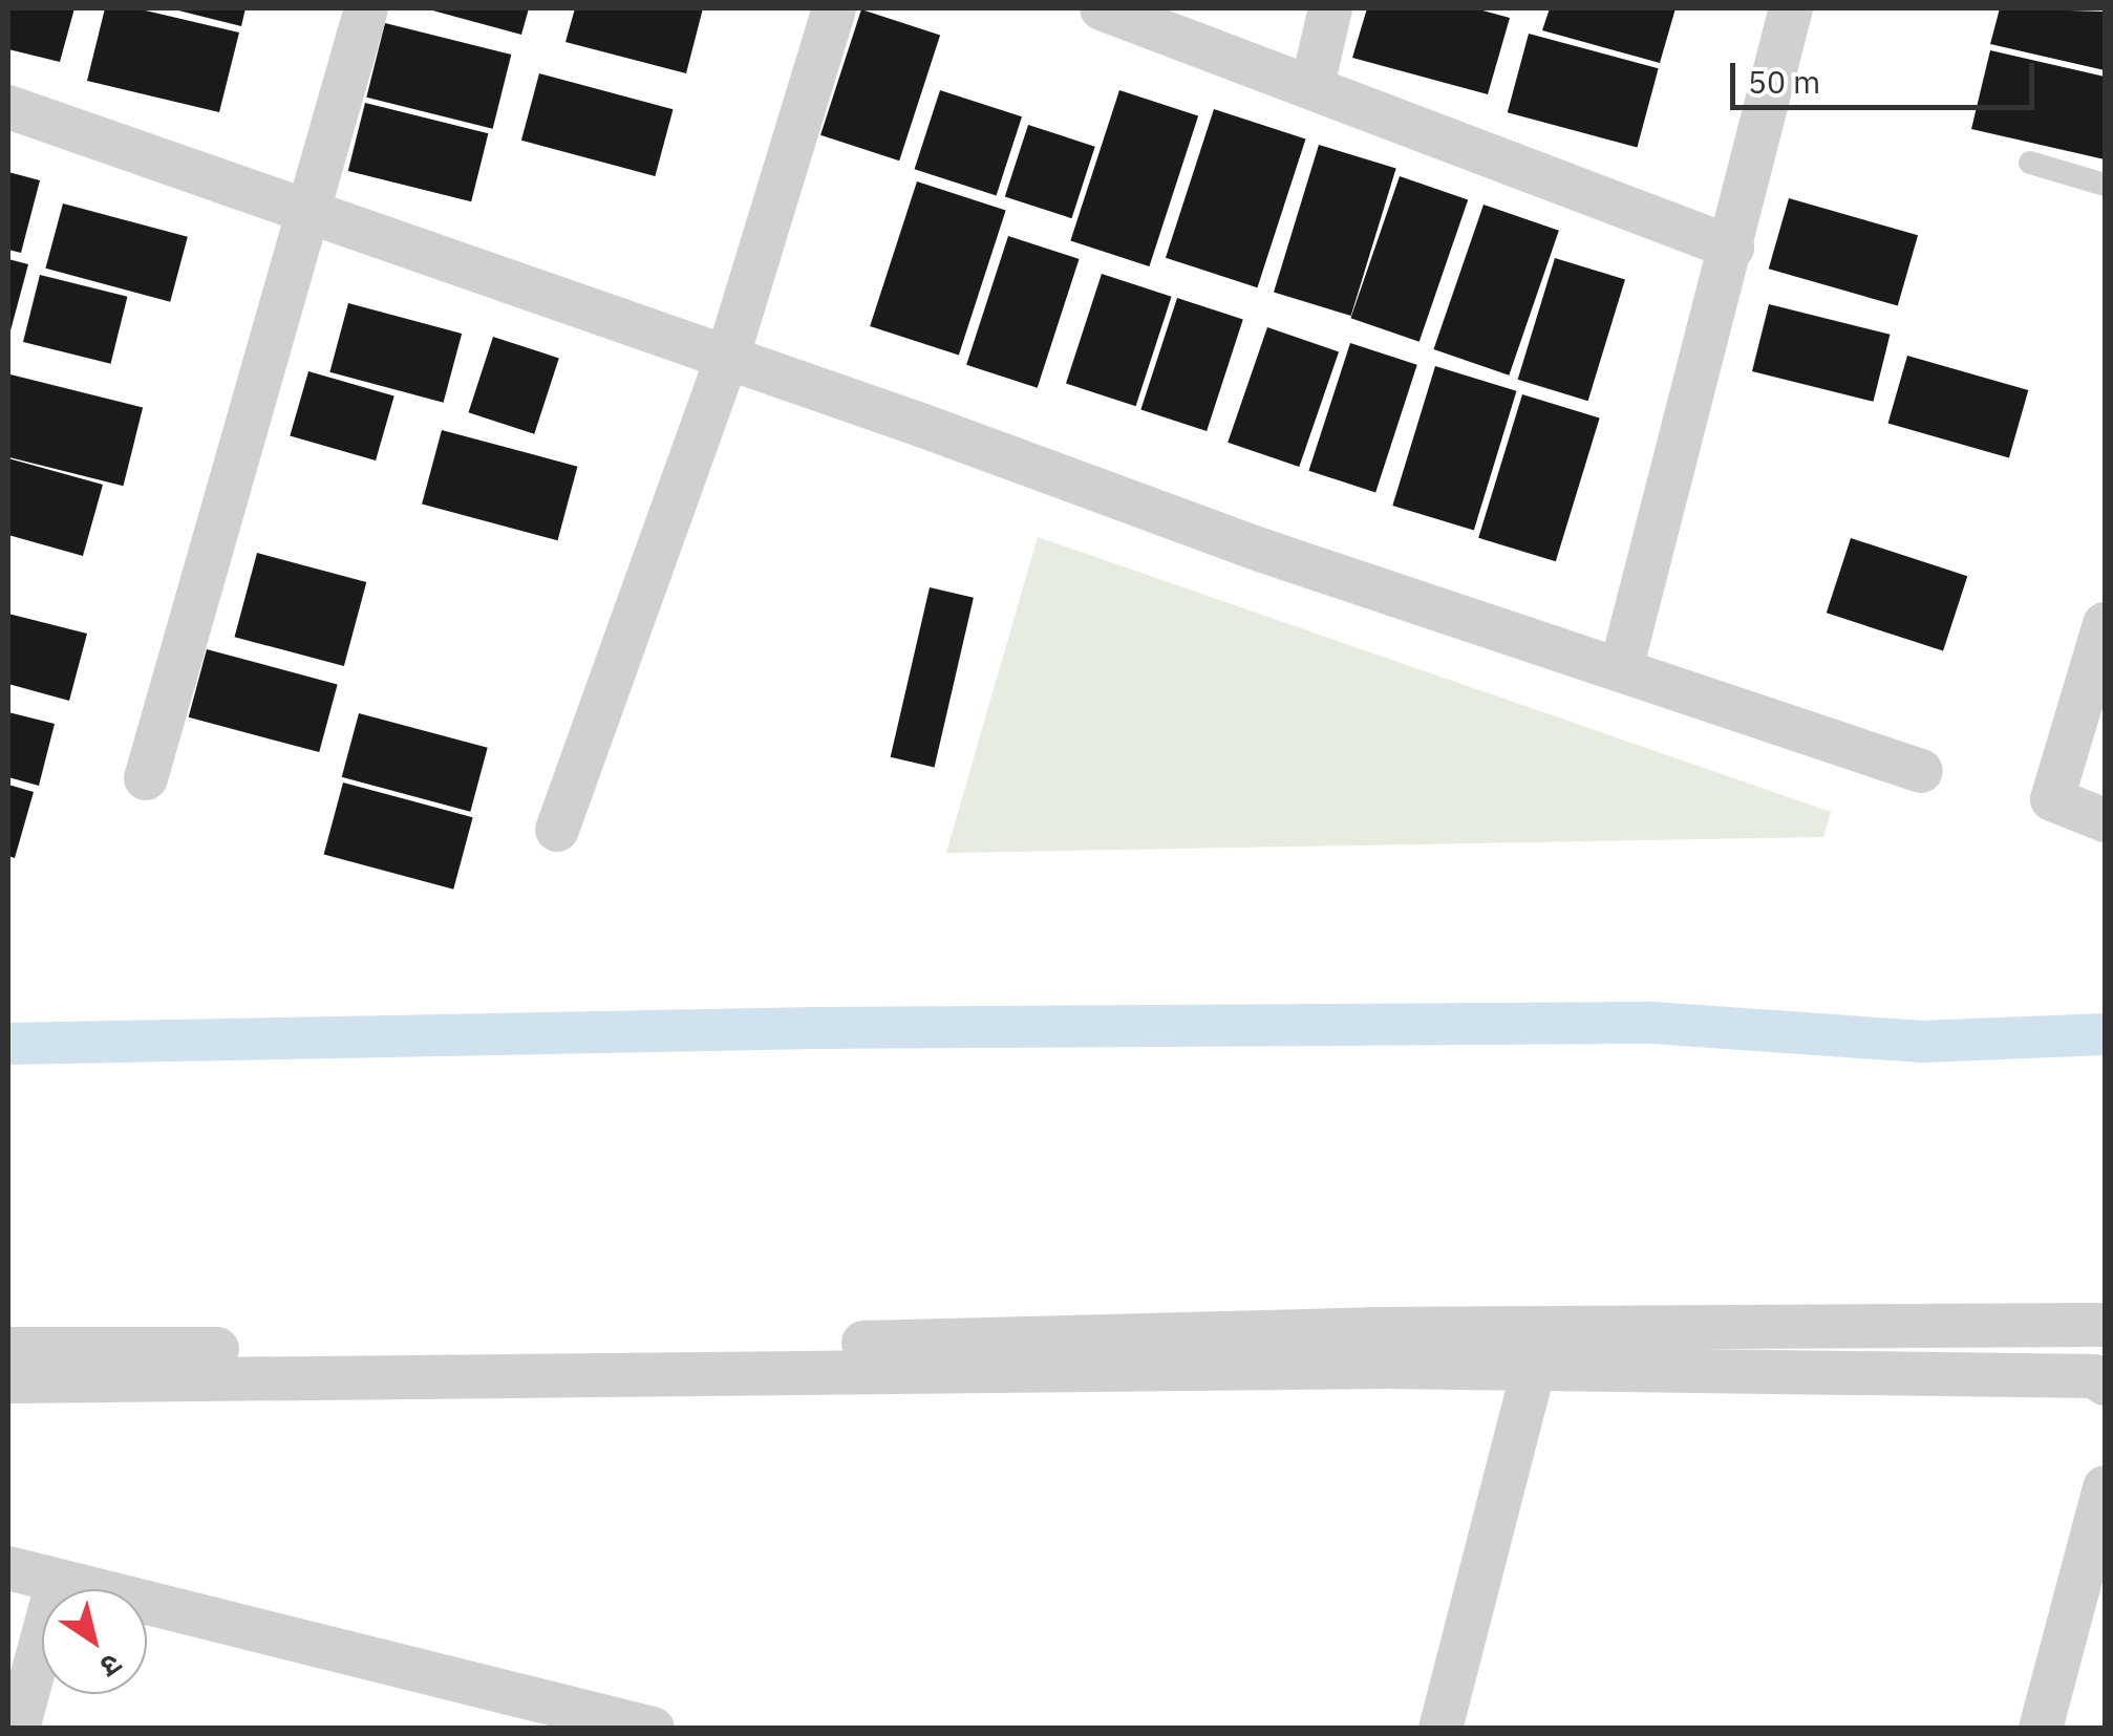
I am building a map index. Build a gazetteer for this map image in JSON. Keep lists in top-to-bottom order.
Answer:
{
  "scale_bar": "50 m",
  "north": "bottom right"
}
